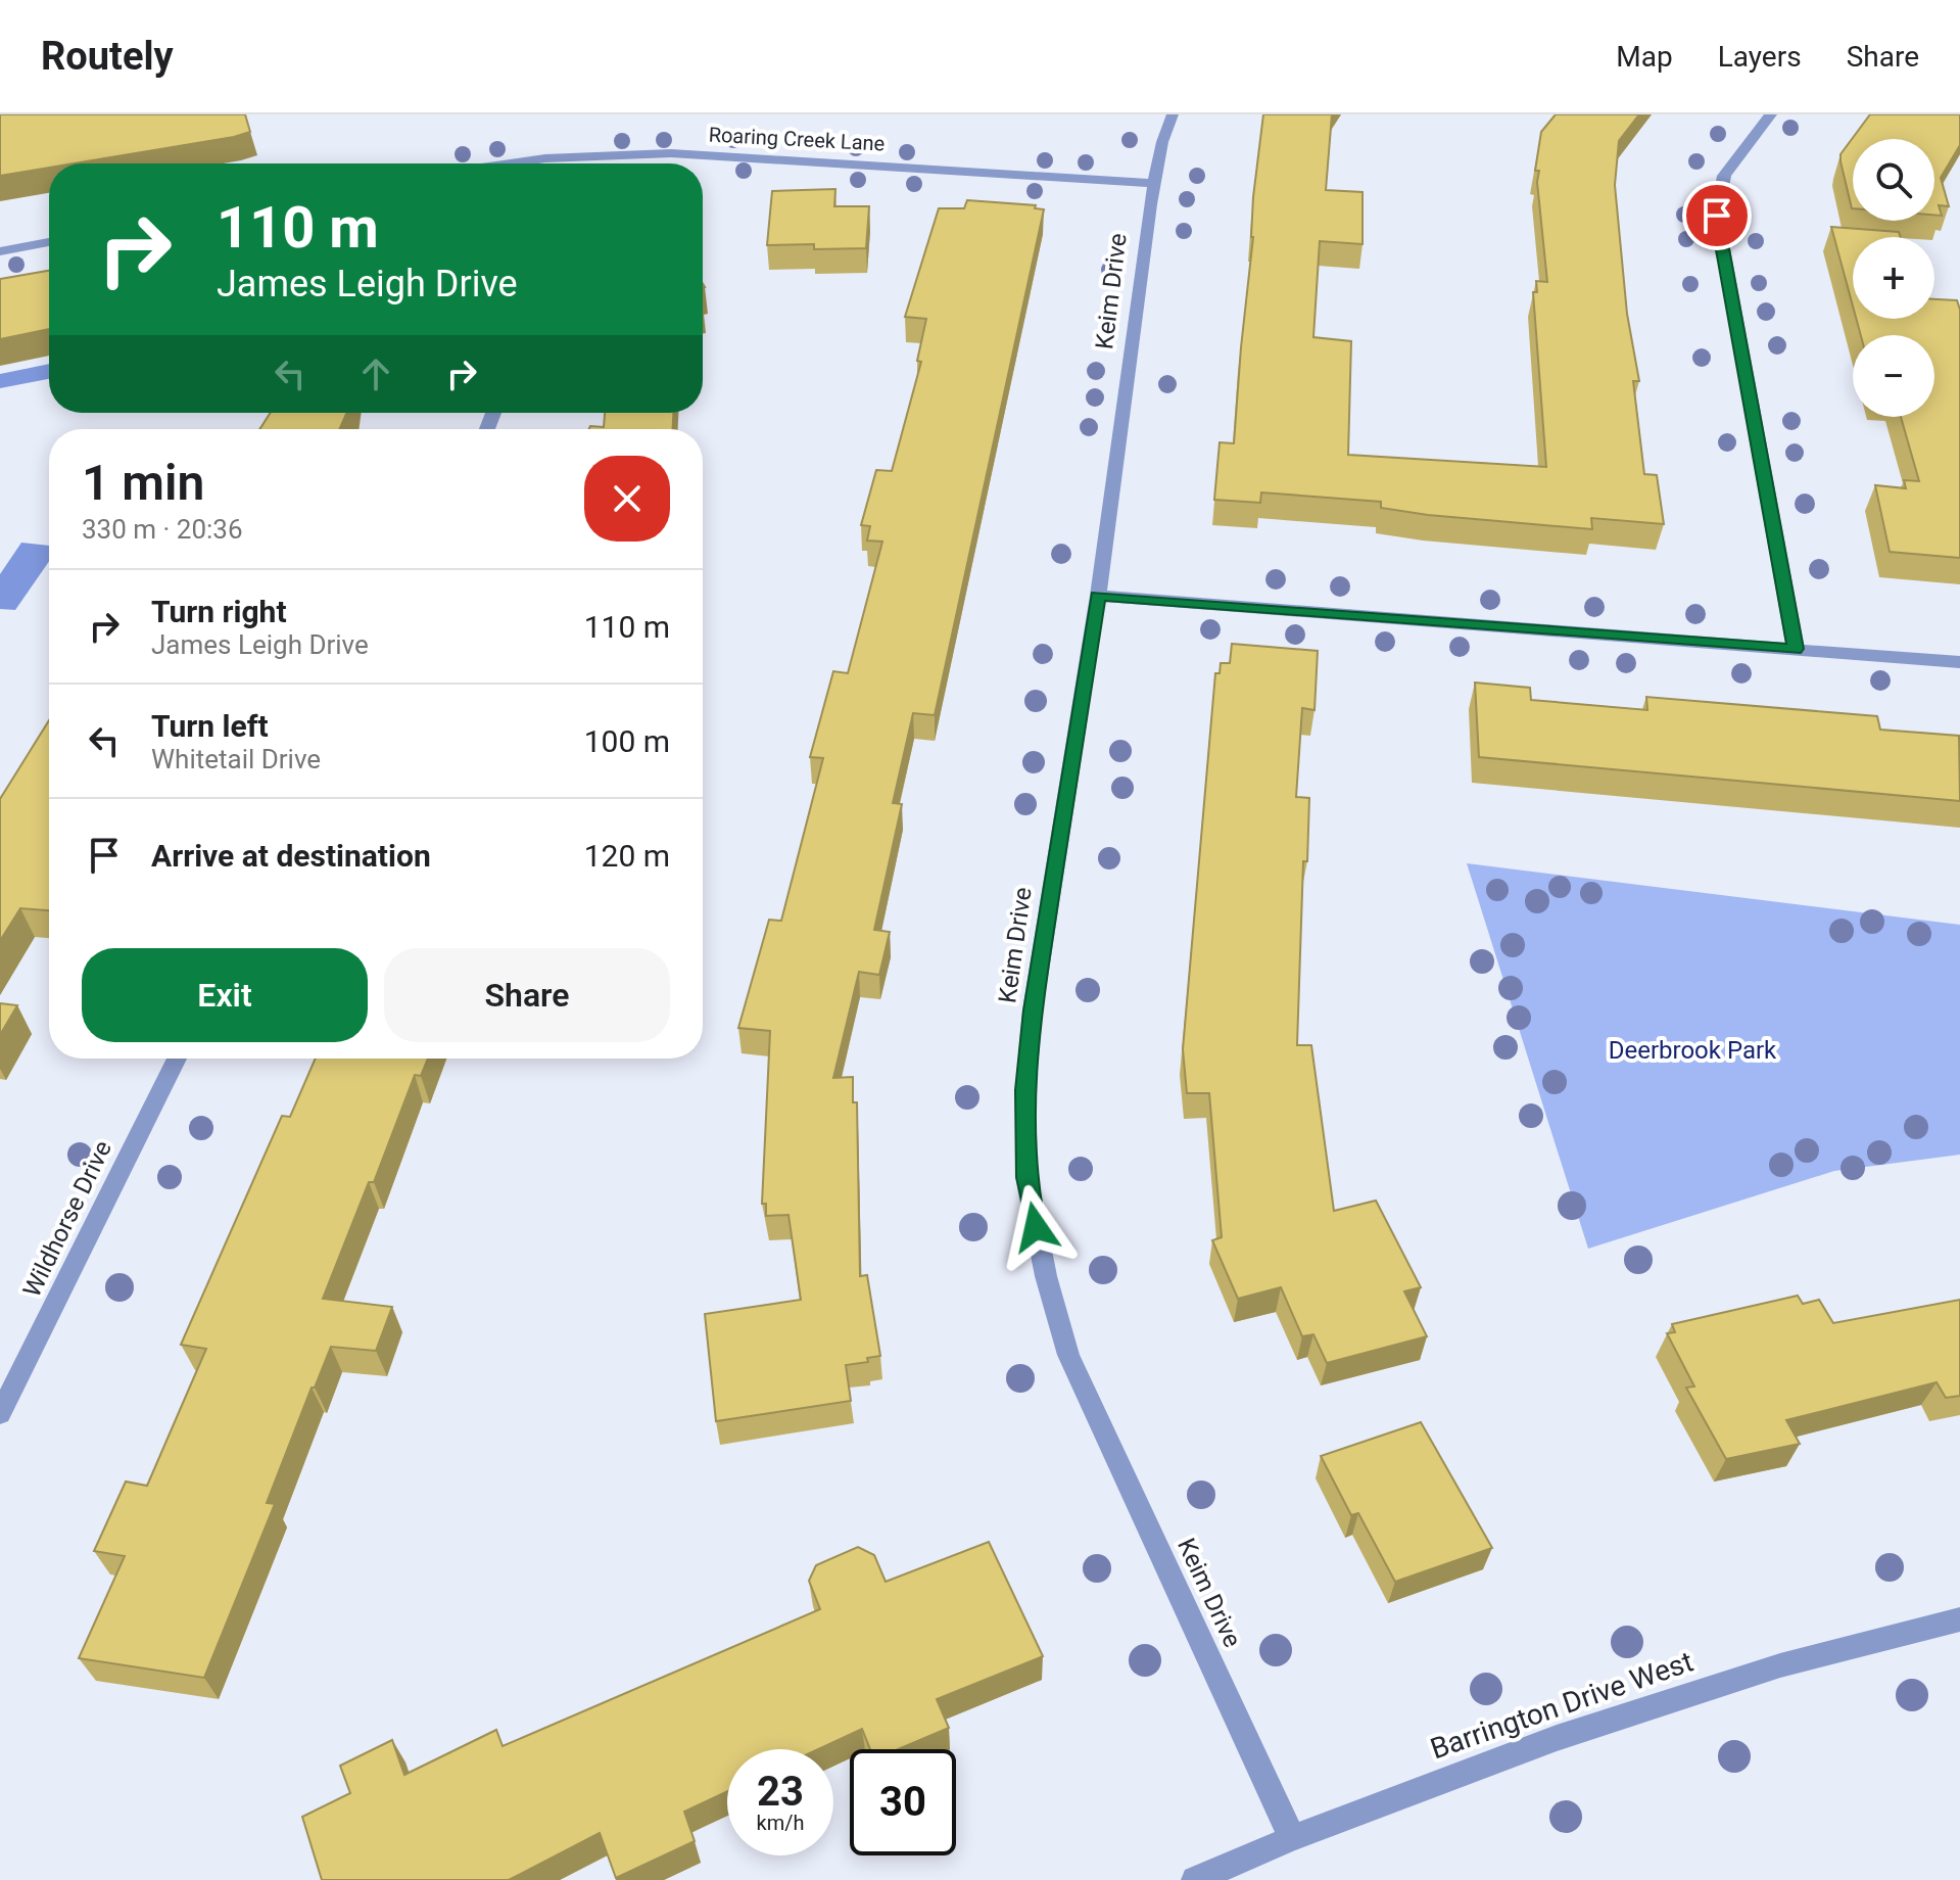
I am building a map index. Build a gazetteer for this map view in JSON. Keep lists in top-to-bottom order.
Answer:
{
  "streets": {
    "street": [
      "Roaring Creek Lane",
      "Keim Drive",
      "Wildhorse Drive",
      "Barrington Drive West"
    ]
  },
  "crossings": [
    ["Roaring Creek Lane", "Keim Drive"],
    ["Keim Drive", "Barrington Drive West"]
  ],
  "parks": ["Deerbrook Park"],
  "page": {
    "header": "Routely",
    "nav": ["Map", "Layers", "Share"],
    "map_buttons": ["+", "−"],
    "turn": ["110 m", "James Leigh Drive"],
    "heading": ["1 min", "330 m · 20:36"],
    "list": [
      {
        "name": "Turn right",
        "note": "James Leigh Drive",
        "value": "110 m"
      },
      {
        "name": "Turn left",
        "note": "Whitetail Drive",
        "value": "100 m"
      },
      {
        "name": "Arrive at destination",
        "value": "120 m"
      }
    ],
    "buttons": ["Exit", "Share"],
    "speed": "23 km/h",
    "limit": "30"
  }
}
